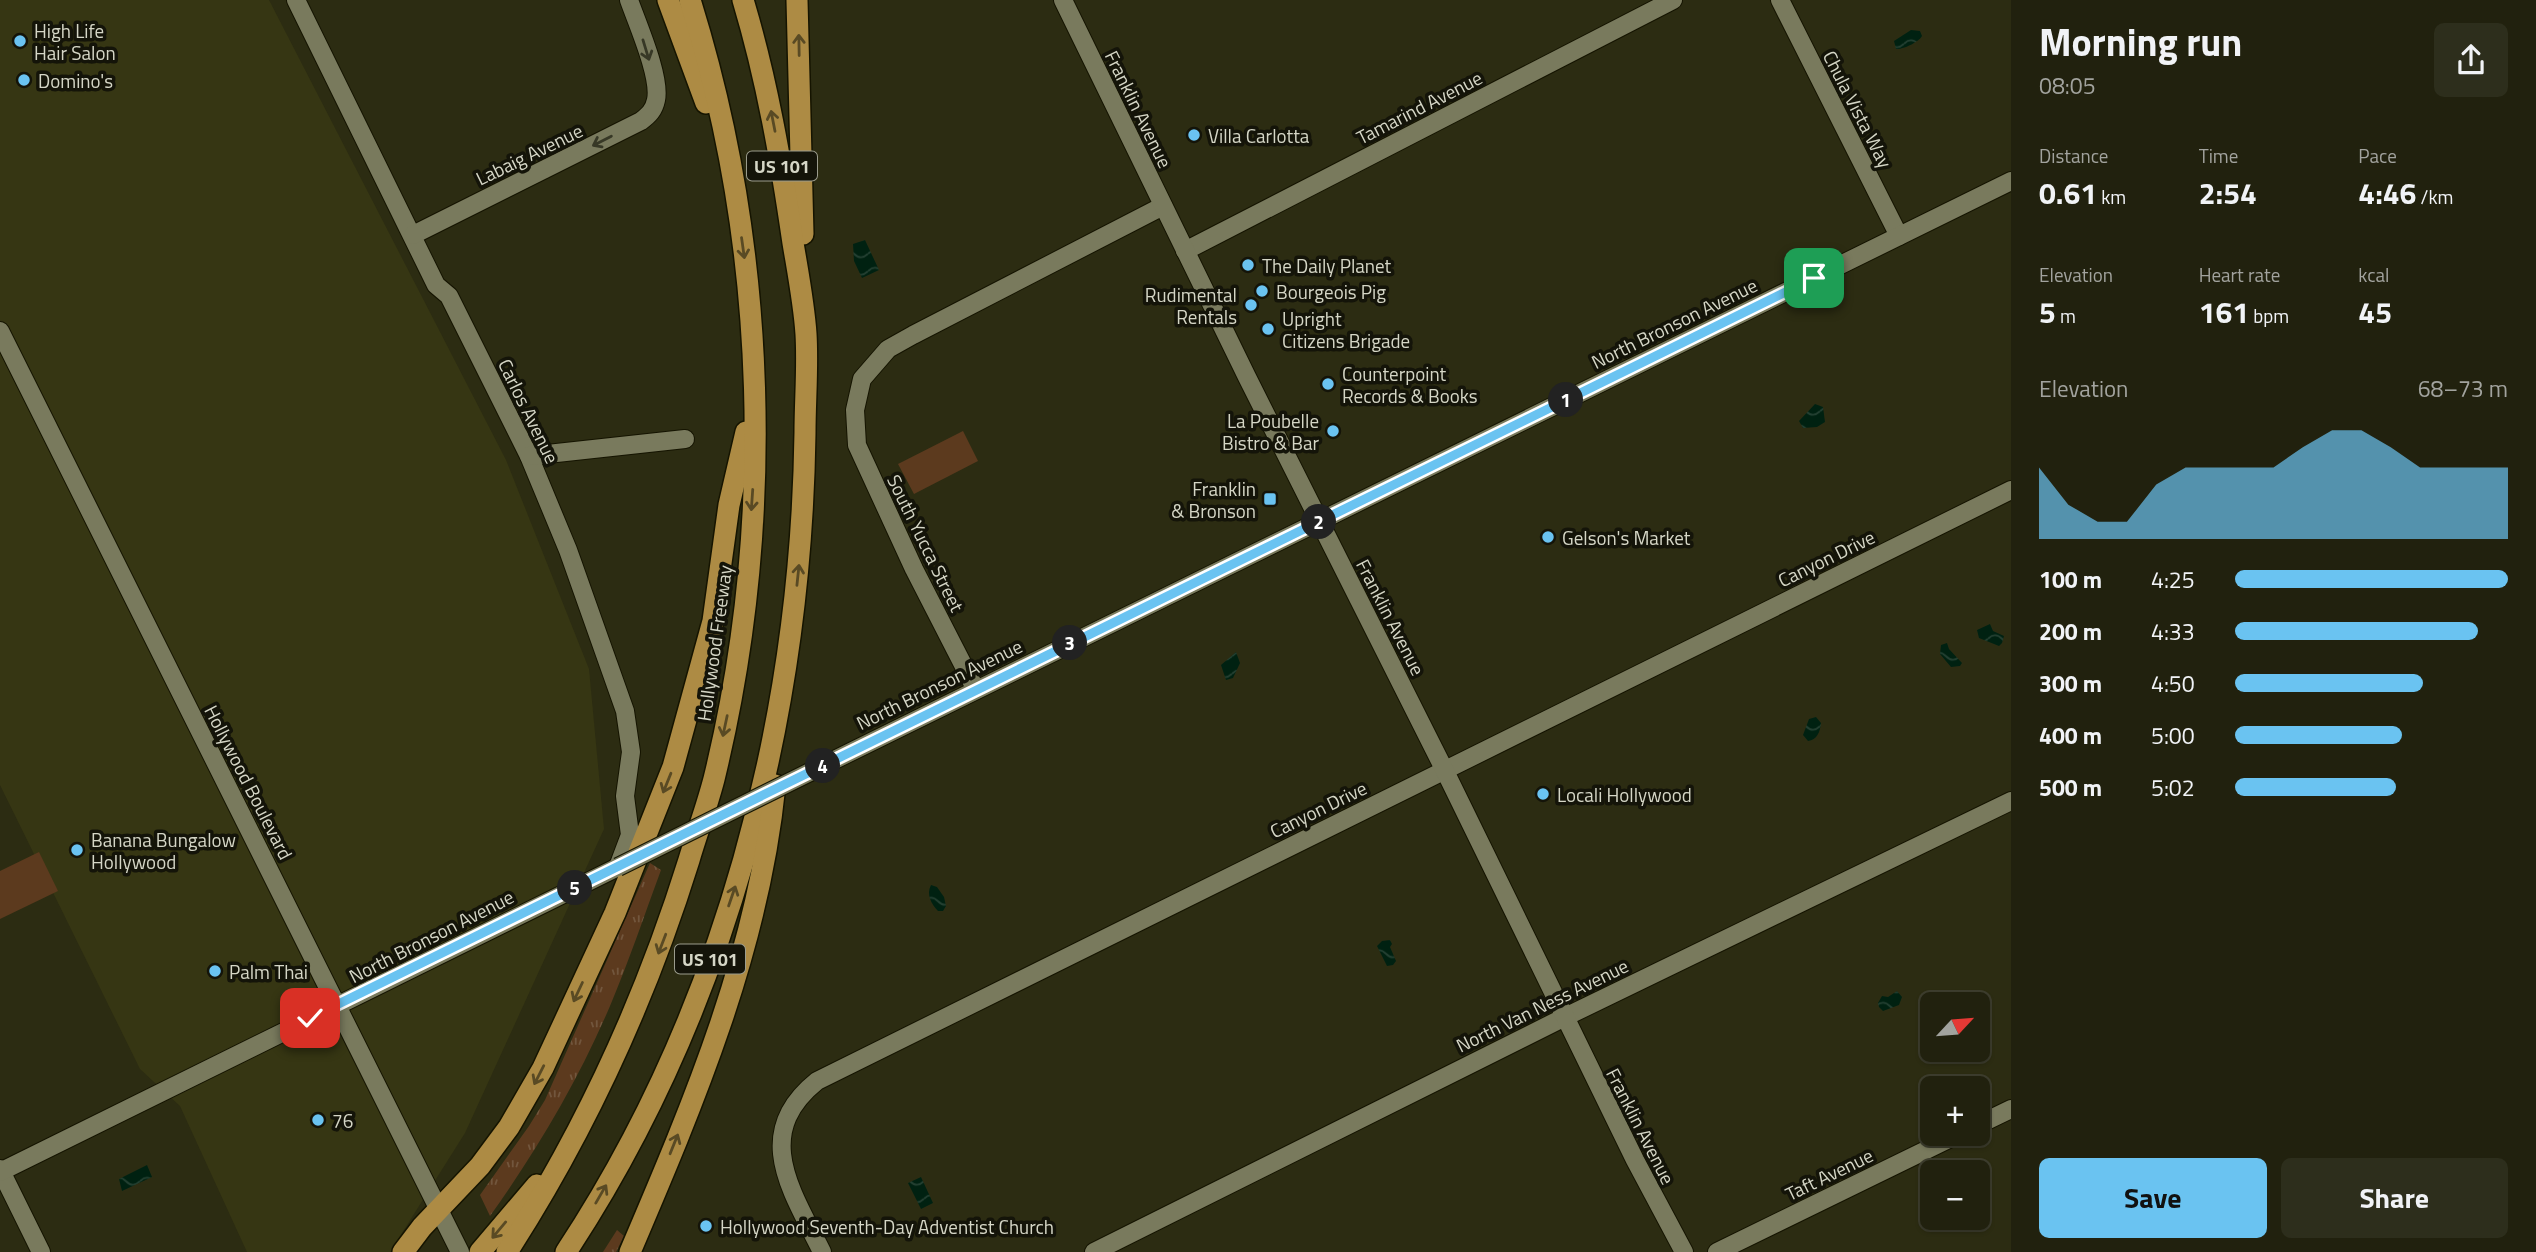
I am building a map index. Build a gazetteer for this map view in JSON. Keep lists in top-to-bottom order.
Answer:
{
  "streets": {
    "highway": ["US 101", "Hollywood Freeway"],
    "street": [
      "Tamarind Avenue",
      "Franklin Avenue",
      "Chula Vista Way",
      "Labaig Avenue",
      "North Bronson Avenue",
      "Carlos Avenue",
      "South Yucca Street",
      "Canyon Drive",
      "Hollywood Boulevard",
      "North Van Ness Avenue",
      "Taft Avenue"
    ]
  },
  "crossings": [
    ["Tamarind Avenue", "Franklin Avenue"],
    ["Franklin Avenue", "North Bronson Avenue"],
    ["Franklin Avenue", "South Yucca Street"],
    ["Franklin Avenue", "Canyon Drive"],
    ["Franklin Avenue", "North Van Ness Avenue"],
    ["Chula Vista Way", "North Bronson Avenue"],
    ["Labaig Avenue", "Carlos Avenue"],
    ["North Bronson Avenue", "Carlos Avenue"],
    ["North Bronson Avenue", "South Yucca Street"],
    ["North Bronson Avenue", "Hollywood Boulevard"]
  ],
  "one_way": ["Labaig Avenue"],
  "places": {
    "other": [
      "High Life Hair Salon",
      "Domino's",
      "Villa Carlotta",
      "The Daily Planet",
      "Bourgeois Pig",
      "Rudimental Rentals",
      "Upright Citizens Brigade",
      "Counterpoint Records & Books",
      "La Poubelle Bistro & Bar",
      "Gelson's Market",
      "Locali Hollywood",
      "Banana Bungalow Hollywood",
      "Palm Thai",
      "76",
      "Hollywood Seventh-Day Adventist Church"
    ],
    "transit": ["Franklin & Bronson"]
  },
  "north": "top right",
  "page": {
    "heading": ["Morning run", "08:05"],
    "stats": [
      ["Distance", "0.61 km"],
      ["Time", "2:54"],
      ["Pace", "4:46 /km"],
      ["Elevation", "5 m"],
      ["Heart rate", "161 bpm"],
      ["kcal", "45"]
    ],
    "chart": ["Elevation", "68–73 m"],
    "pins": [
      "1",
      "2",
      "3",
      "4",
      "5"
    ],
    "list": [
      {
        "name": "100 m",
        "note": "4:25"
      },
      {
        "name": "200 m",
        "note": "4:33"
      },
      {
        "name": "300 m",
        "note": "4:50"
      },
      {
        "name": "400 m",
        "note": "5:00"
      },
      {
        "name": "500 m",
        "note": "5:02"
      }
    ],
    "map_buttons": ["+", "−"],
    "buttons": ["Save", "Share"]
  }
}
